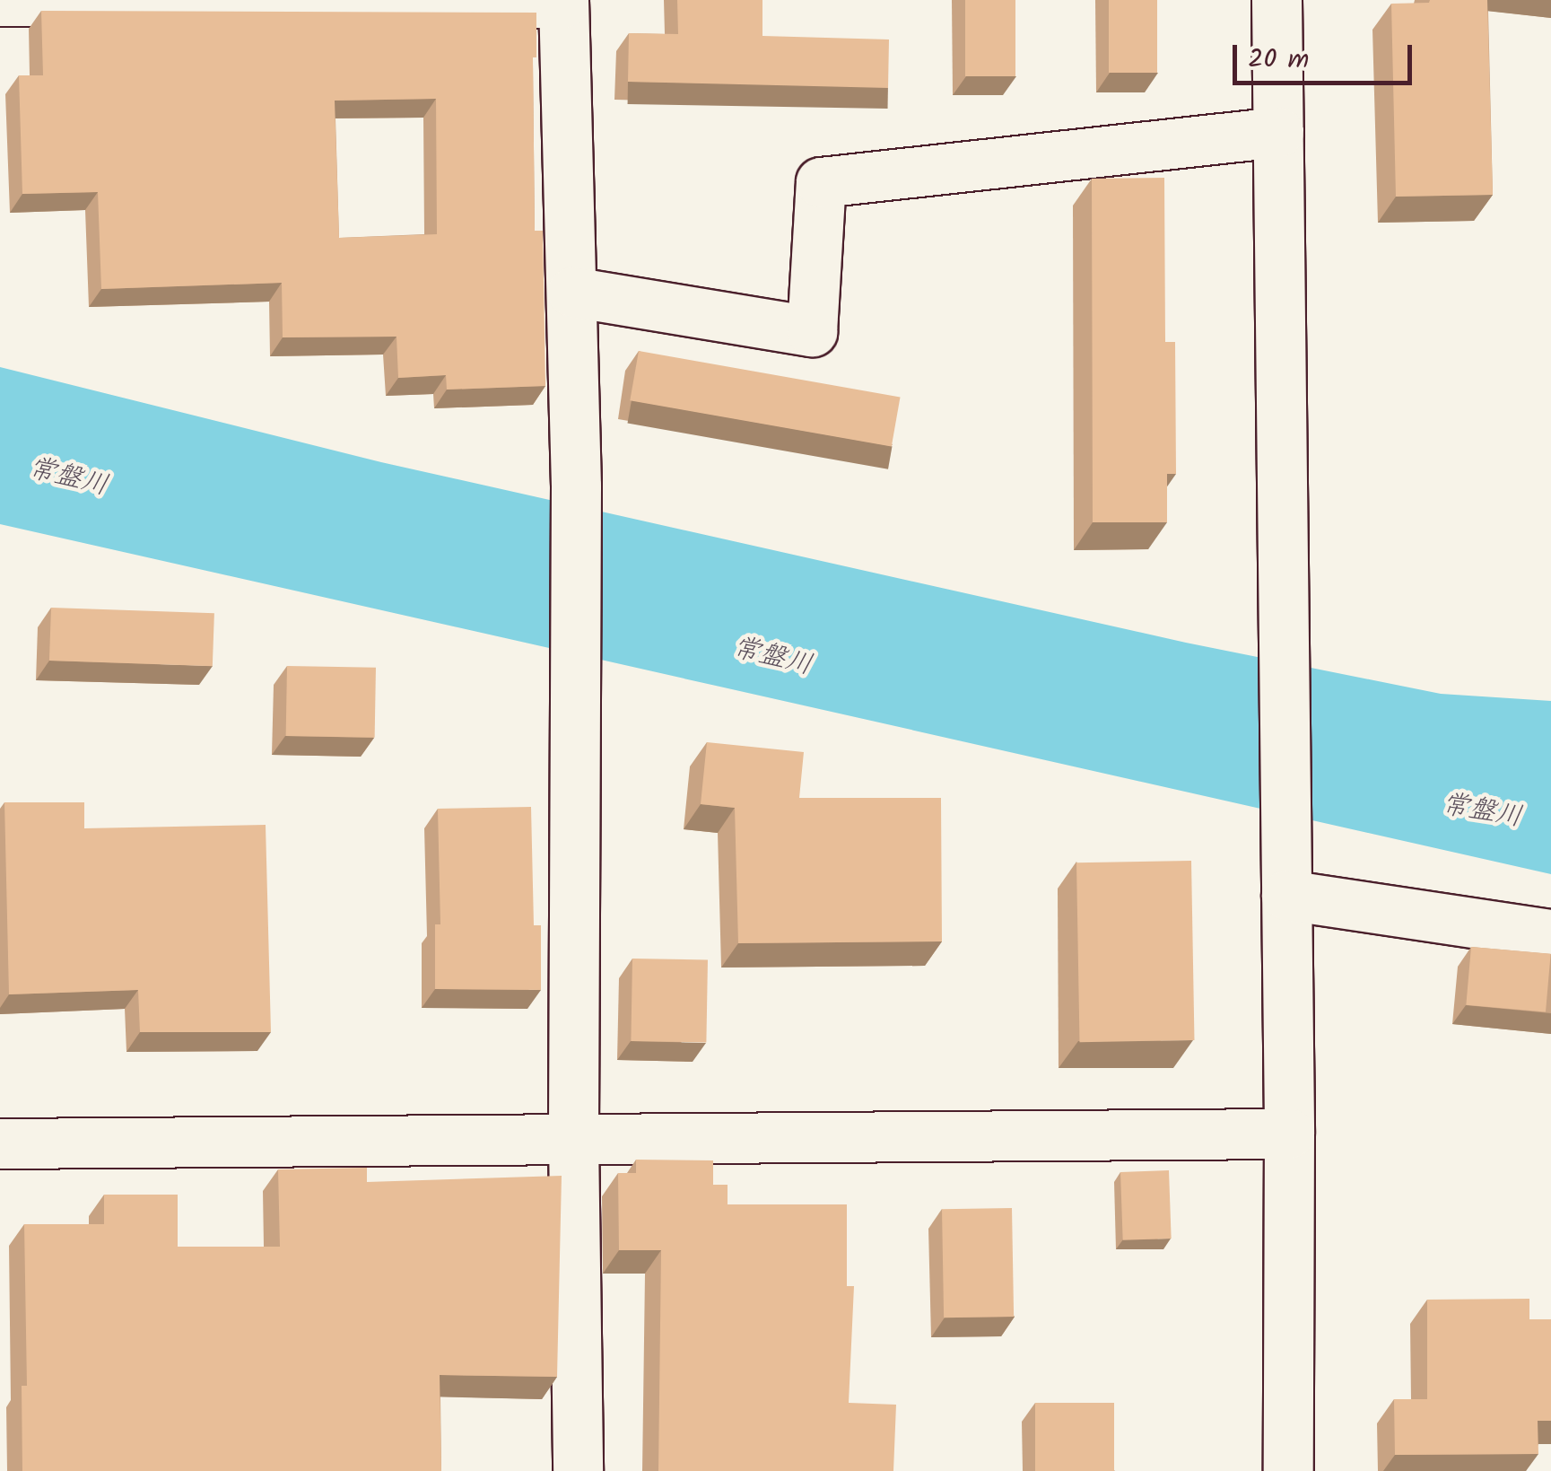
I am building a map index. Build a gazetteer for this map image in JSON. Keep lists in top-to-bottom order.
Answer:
{
  "water": ["常盤川"],
  "scale_bar": "20 m"
}
